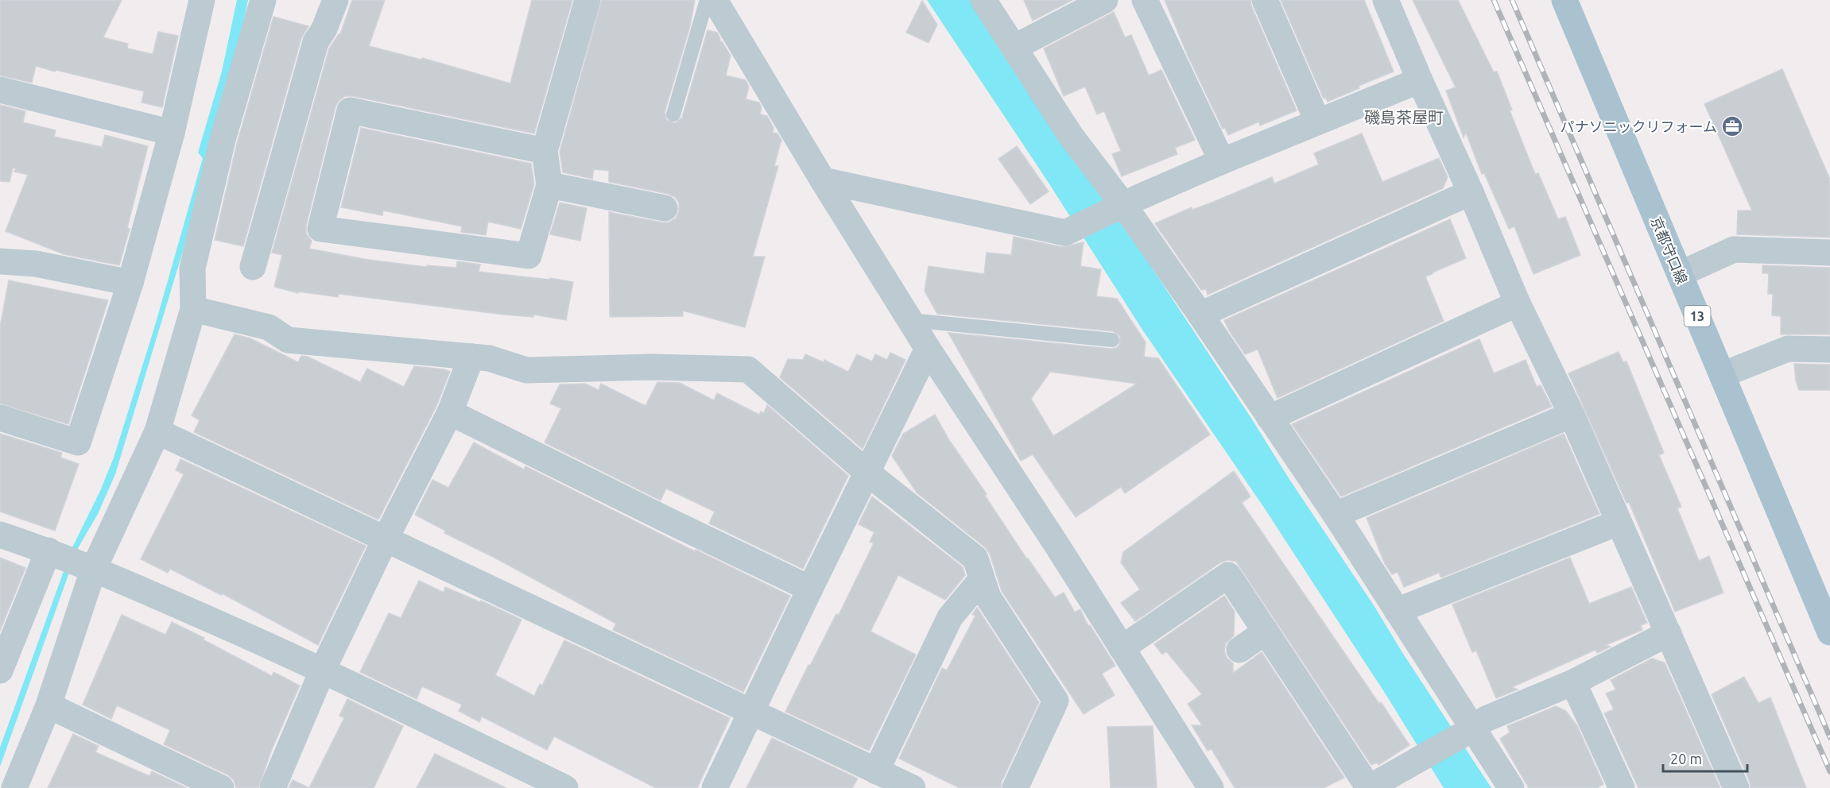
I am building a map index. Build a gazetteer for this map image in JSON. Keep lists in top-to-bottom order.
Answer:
{
  "streets": {
    "main road": ["京都守口線", "13"]
  },
  "districts": ["磯島茶屋町"],
  "places": {
    "office": ["パナソニックリフォーム"]
  },
  "scale_bar": "20 m"
}
